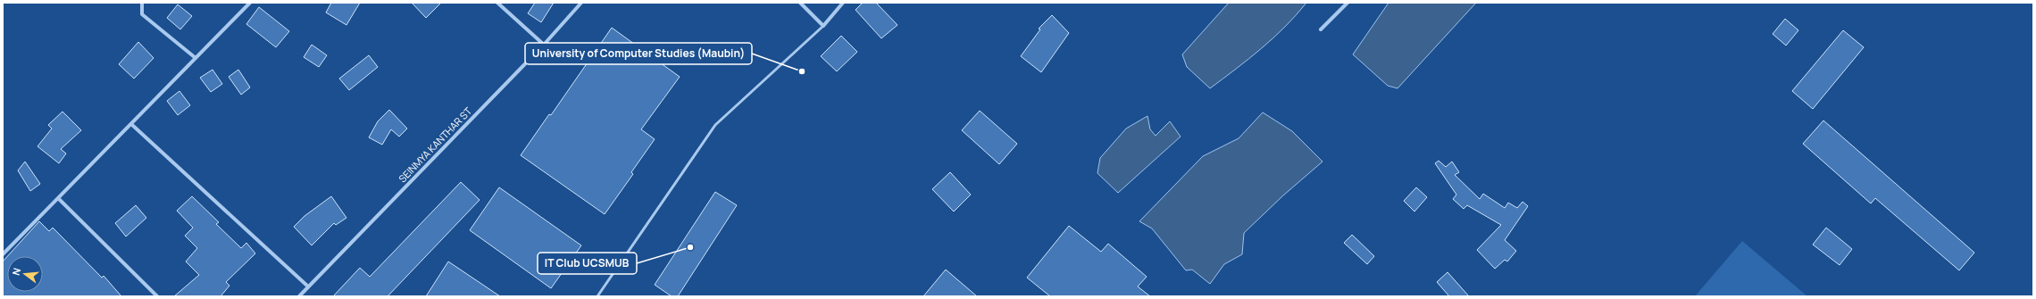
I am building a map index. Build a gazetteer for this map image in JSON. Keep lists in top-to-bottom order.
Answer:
{
  "streets": {
    "street": ["SEINMYA KANTHAR ST"]
  },
  "places": ["University of Computer Studies (Maubin)", "IT Club UCSMUB"],
  "north": "left"
}
